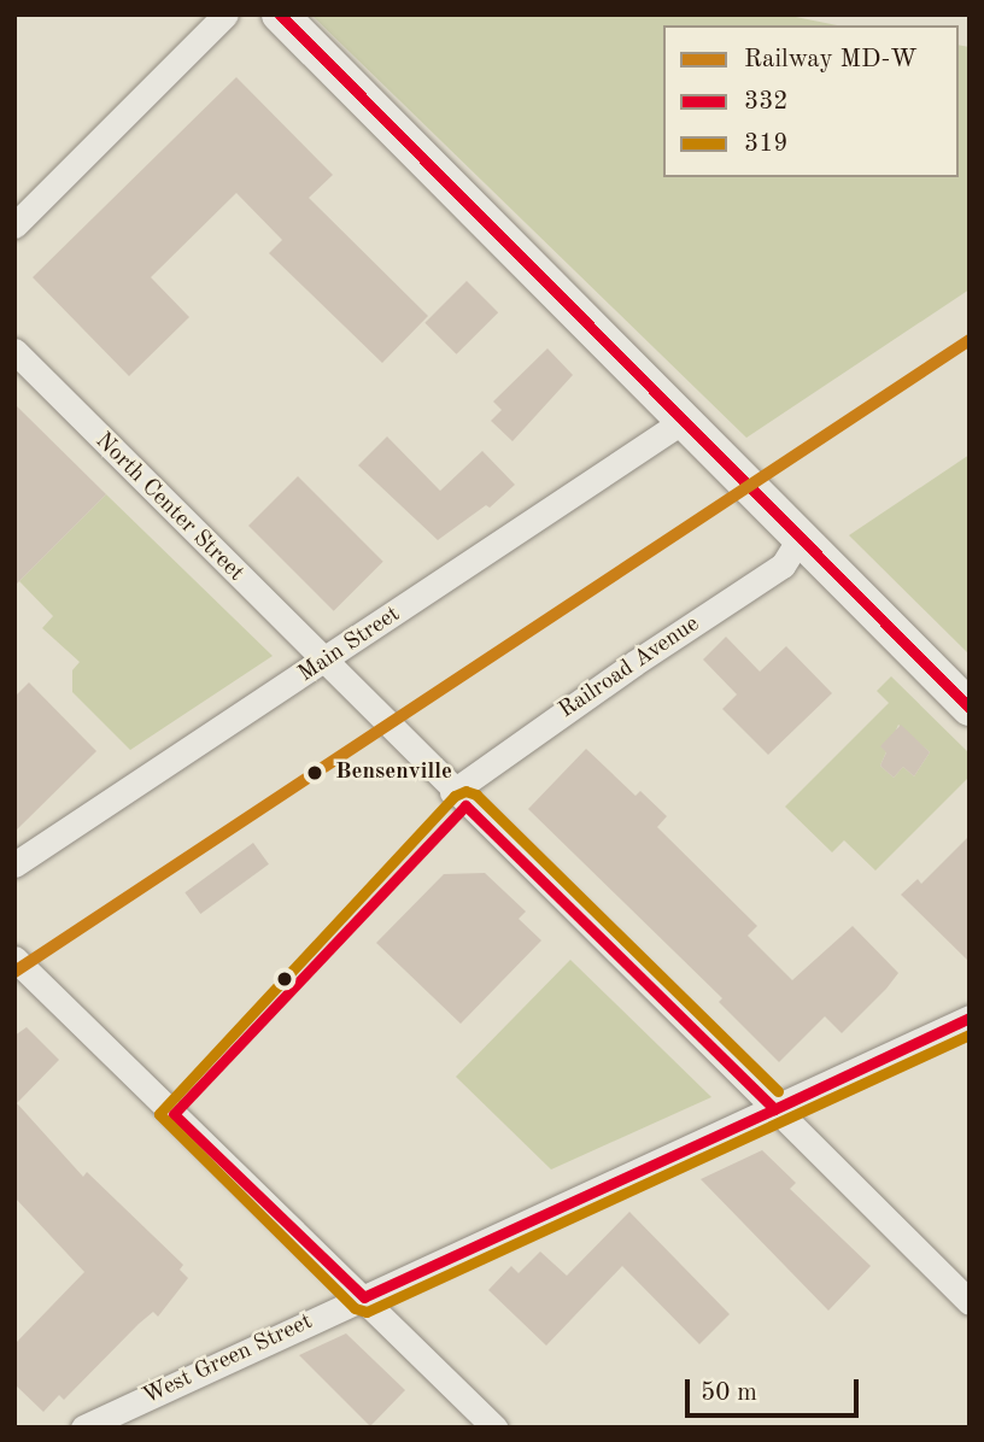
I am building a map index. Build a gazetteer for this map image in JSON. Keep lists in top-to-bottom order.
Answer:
{
  "streets": {
    "street": [
      "North Center Street",
      "Main Street",
      "Railroad Avenue",
      "West Green Street"
    ]
  },
  "crossings": [
    ["North Center Street", "Main Street"],
    ["North Center Street", "Railroad Avenue"],
    ["North Center Street", "West Green Street"]
  ],
  "places": ["Bensenville"],
  "lines": ["transit line 332", "rail line MD-W", "transit line 319"],
  "legend": ["Railway MD-W", "332", "319"],
  "scale_bar": "50 m"
}
